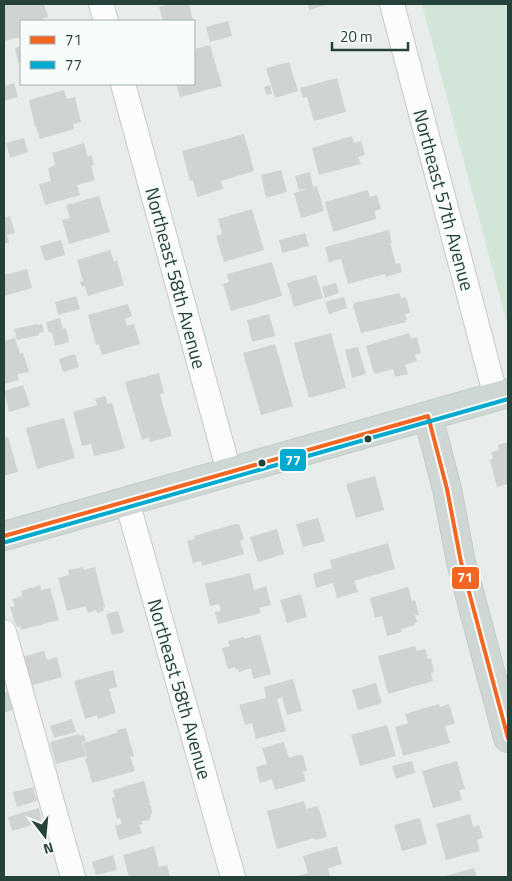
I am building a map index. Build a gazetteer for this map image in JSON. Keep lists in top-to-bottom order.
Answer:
{
  "streets": {
    "street": ["Northeast 57th Avenue", "Northeast 58th Avenue"]
  },
  "lines": ["transit line 77", "transit line 71"],
  "legend": ["71", "77"],
  "scale_bar": "20 m",
  "north": "bottom"
}
